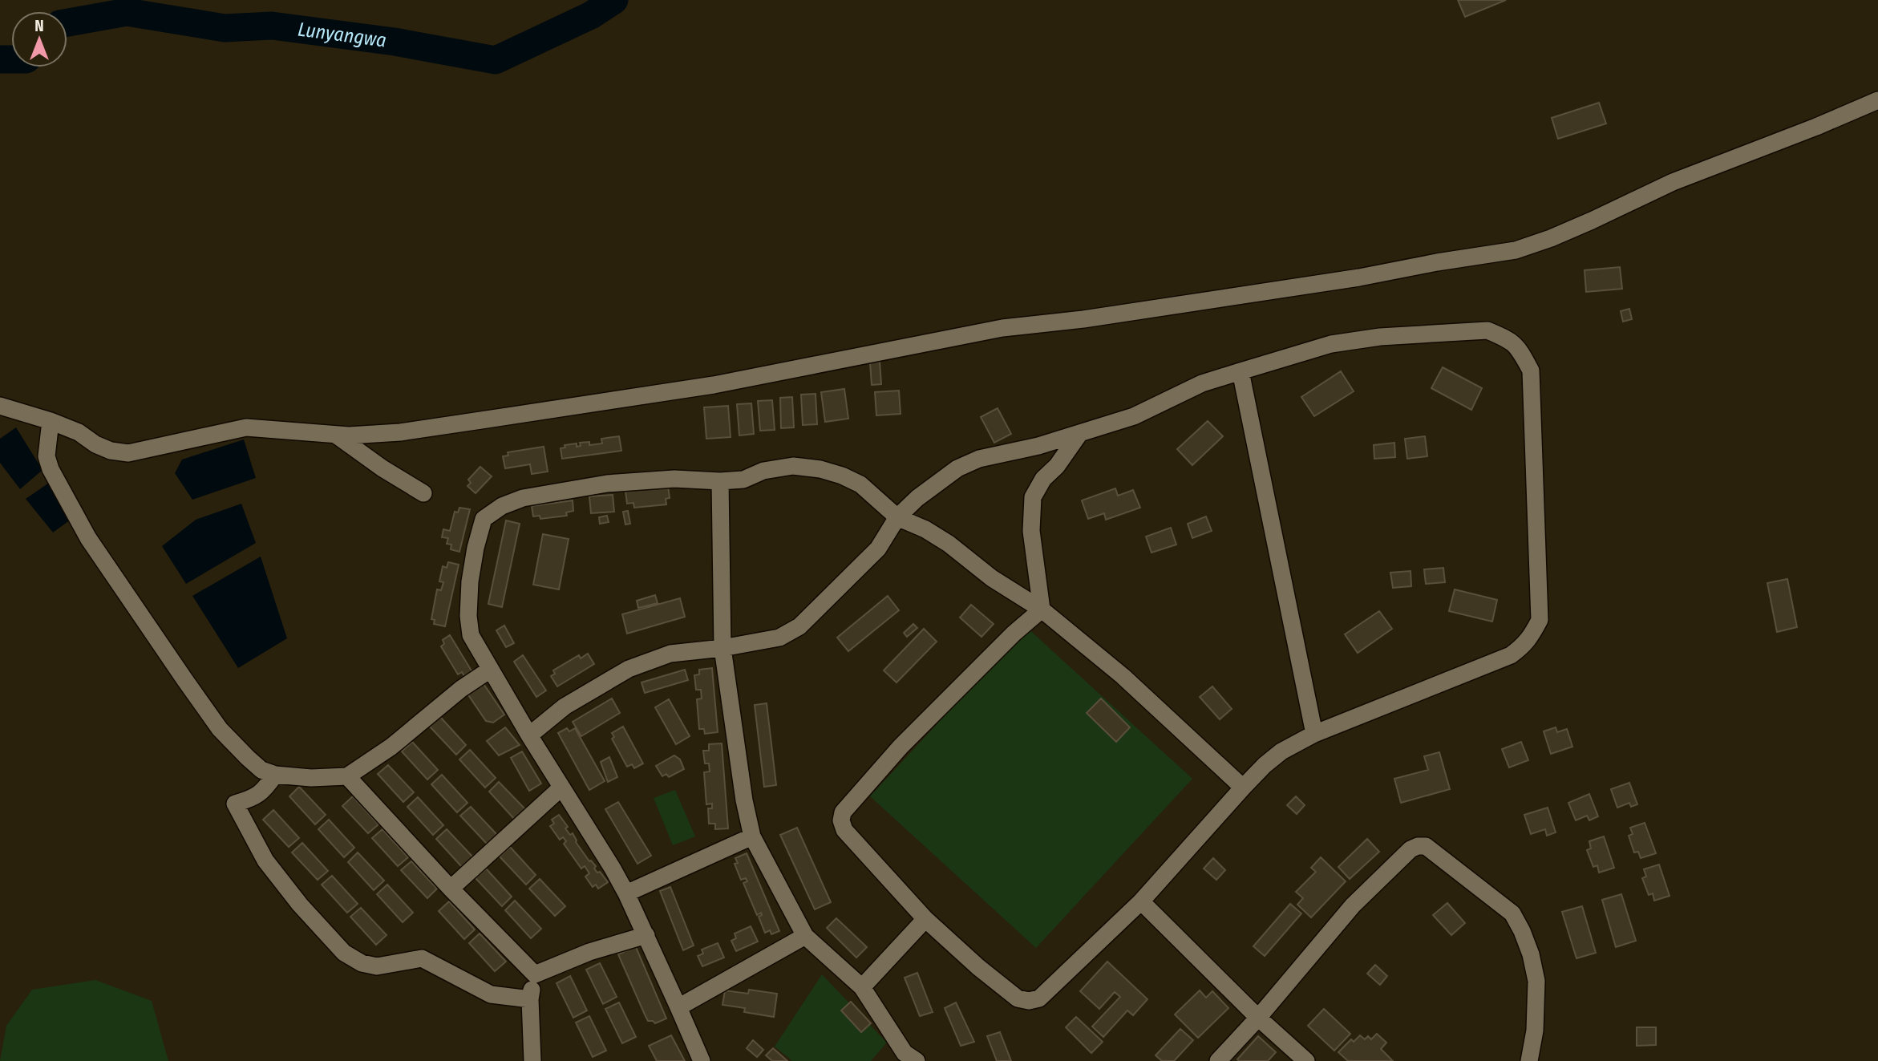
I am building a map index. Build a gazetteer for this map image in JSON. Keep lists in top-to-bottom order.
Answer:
{
  "water": ["Lunyangwa"],
  "north": "top"
}
